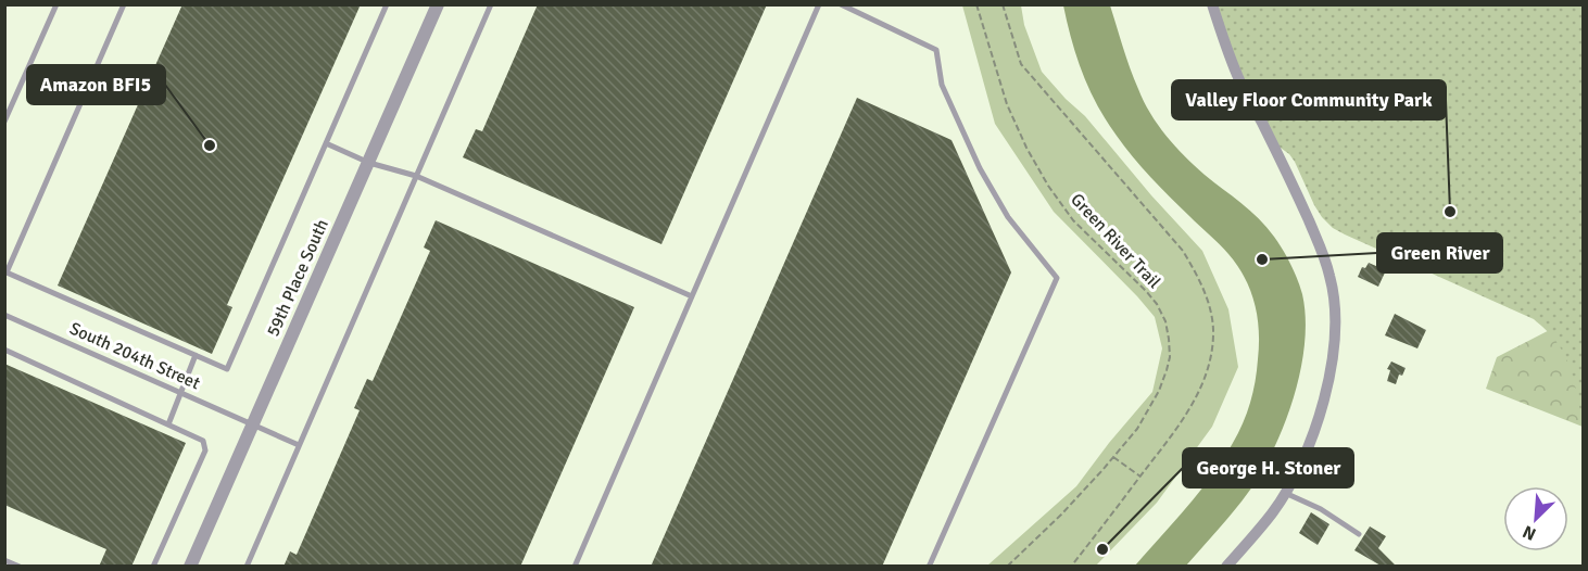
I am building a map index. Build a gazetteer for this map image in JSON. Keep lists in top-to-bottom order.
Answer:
{
  "streets": {
    "street": ["59th Place South"],
    "lane": ["South 204th Street"],
    "path": ["Green River Trail"]
  },
  "crossings": [
    ["59th Place South", "South 204th Street"]
  ],
  "places": [
    "Amazon BFI5",
    "Valley Floor Community Park",
    "Green River",
    "George H. Stoner"
  ],
  "north": "bottom left"
}
